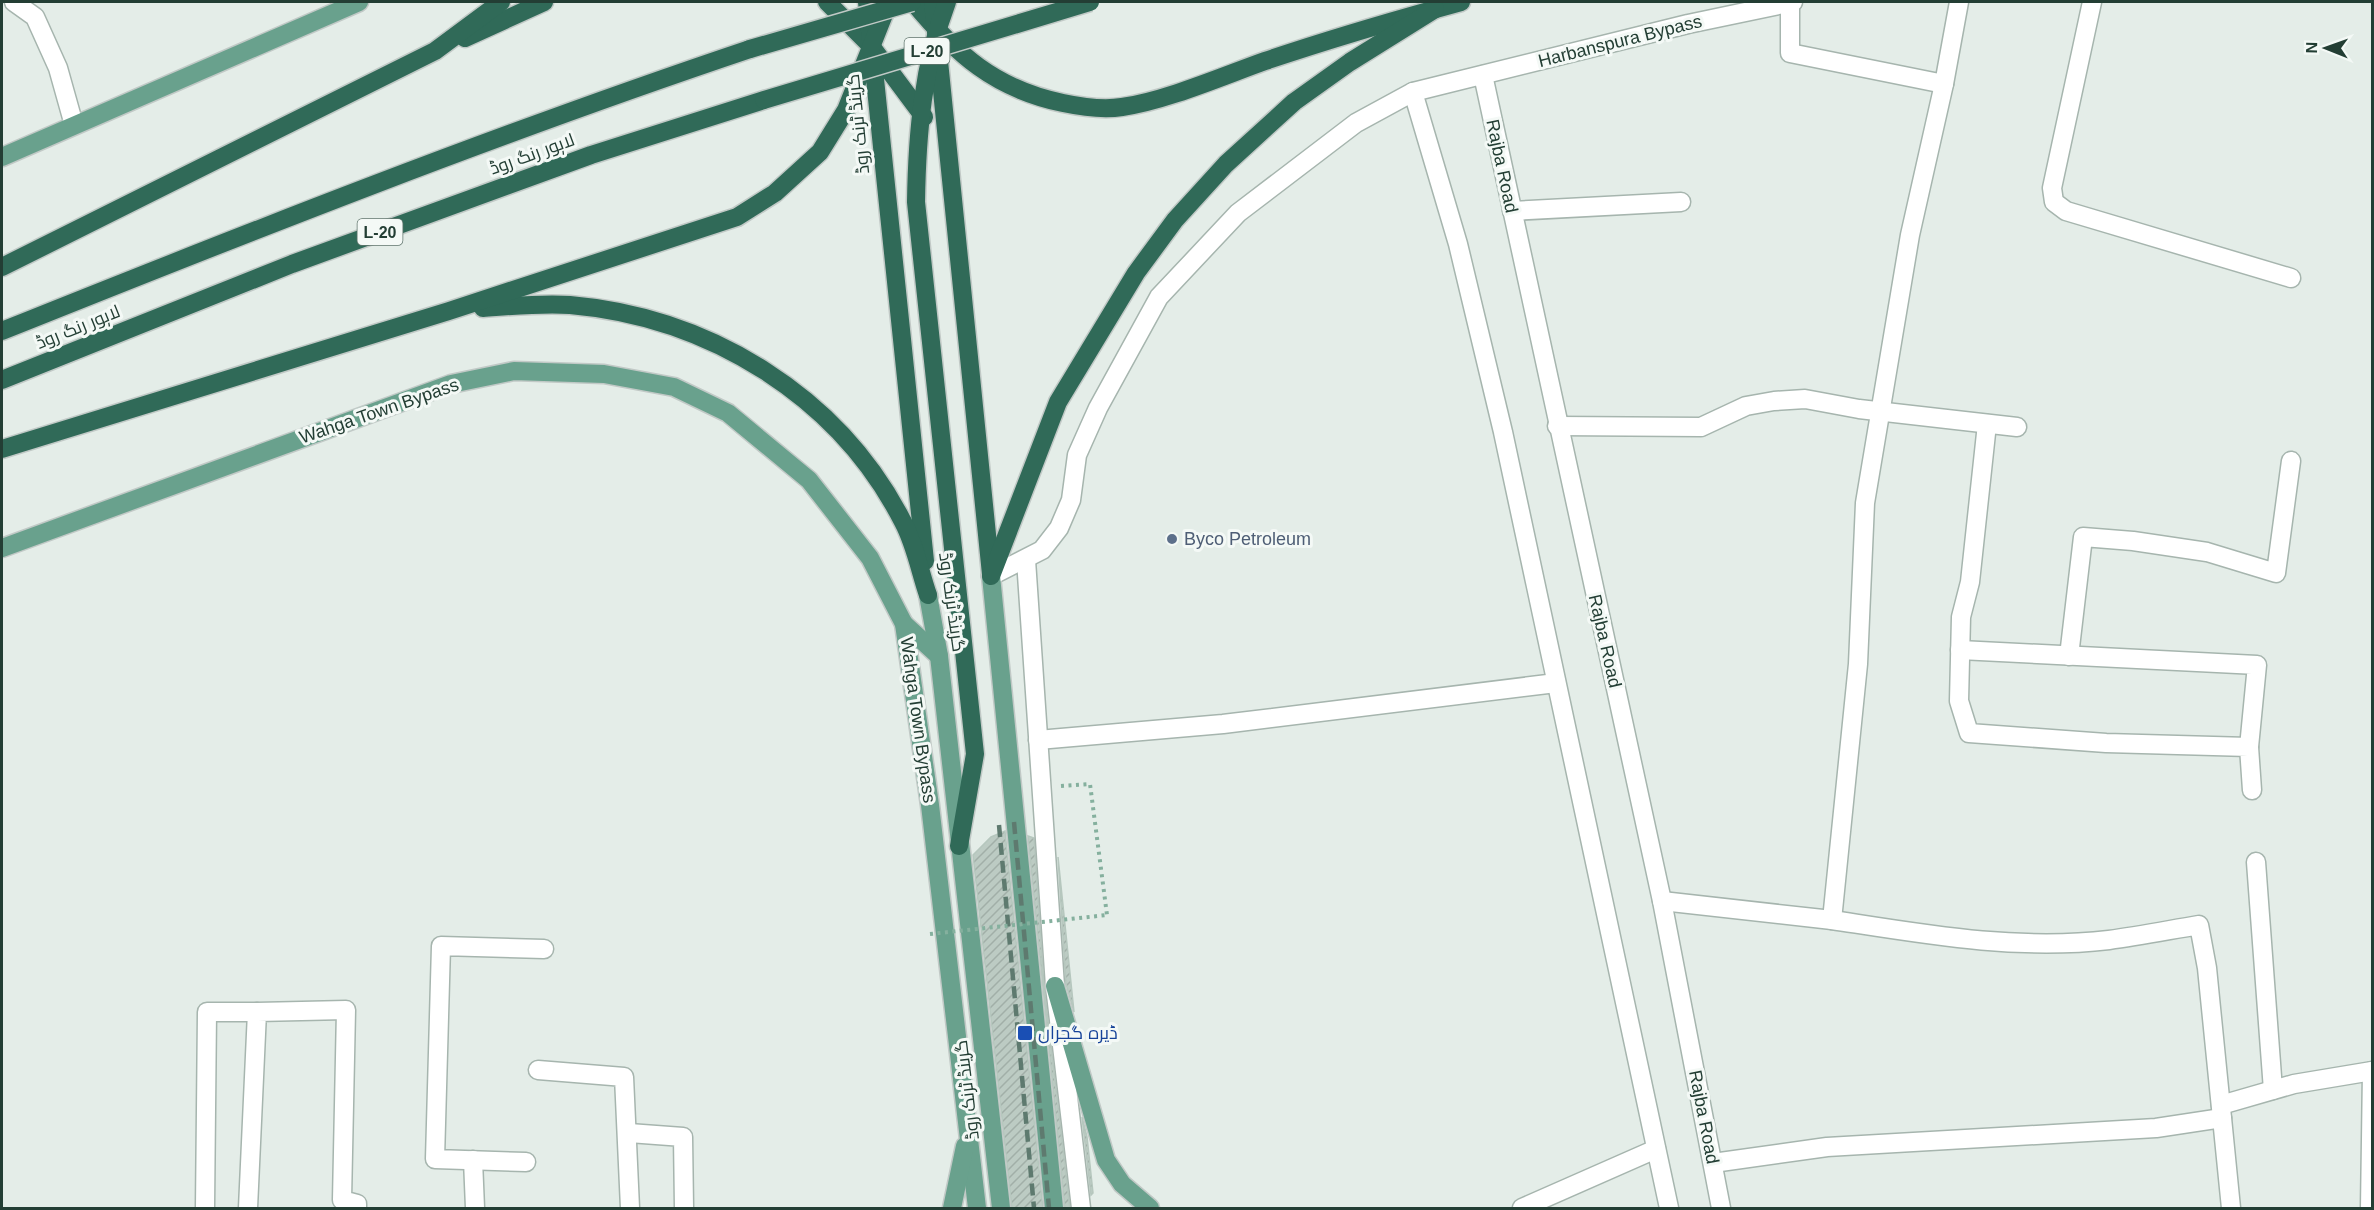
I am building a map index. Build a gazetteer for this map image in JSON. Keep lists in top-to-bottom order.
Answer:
{
  "streets": {
    "highway": ["L-20", "گرینڈ ٹرنک روڈ", "لاہور رنگ روڈ"],
    "main road": ["Wahga Town Bypass"],
    "street": ["Harbanspura Bypass", "Rajba Road"]
  },
  "crossings": [
    ["Harbanspura Bypass", "Rajba Road"]
  ],
  "places": {
    "other": ["Byco Petroleum"],
    "transit": ["ڈیرہ گجراں"]
  },
  "north": "left"
}
